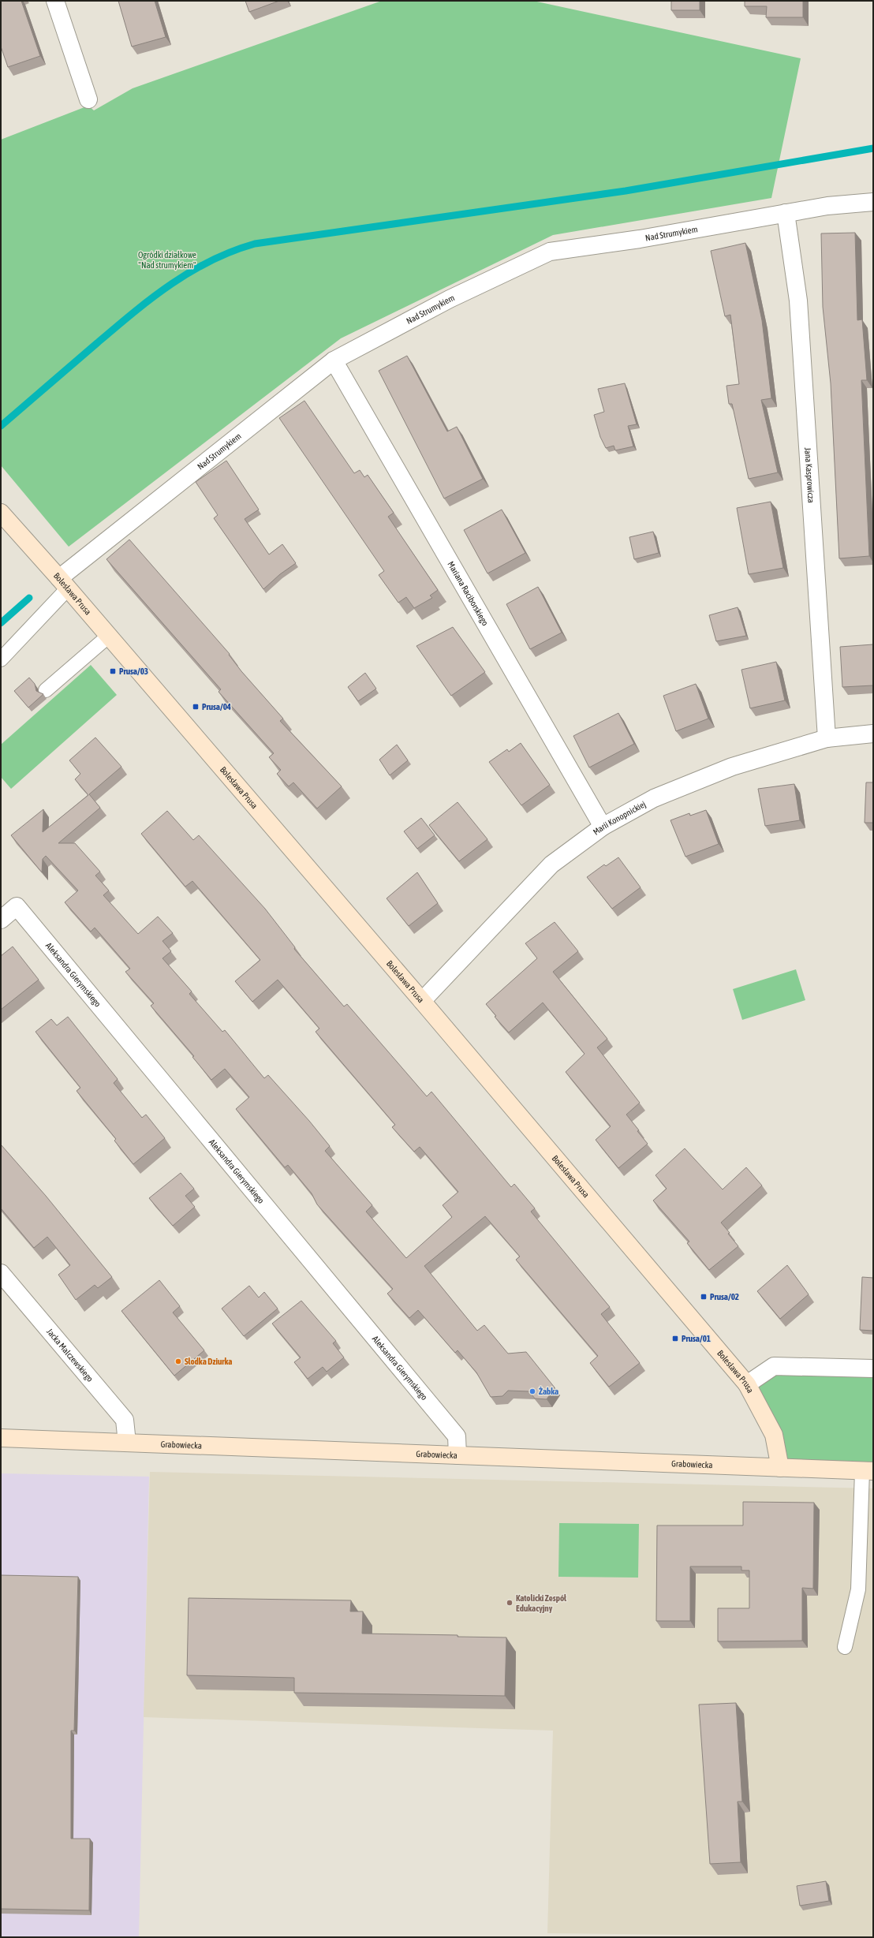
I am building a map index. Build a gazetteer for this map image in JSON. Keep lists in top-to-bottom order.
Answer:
{
  "streets": {
    "street": [
      "Nad Strumykiem",
      "Jana Kasprowicza",
      "Bolesława Prusa",
      "Mariana Raciborskiego",
      "Marii Konopnickiej",
      "Aleksandra Gierymskiego",
      "Jacka Malczewskiego",
      "Grabowiecka"
    ]
  },
  "crossings": [
    ["Nad Strumykiem", "Jana Kasprowicza"],
    ["Nad Strumykiem", "Bolesława Prusa"],
    ["Nad Strumykiem", "Mariana Raciborskiego"],
    ["Jana Kasprowicza", "Marii Konopnickiej"],
    ["Bolesława Prusa", "Marii Konopnickiej"],
    ["Bolesława Prusa", "Grabowiecka"],
    ["Mariana Raciborskiego", "Marii Konopnickiej"],
    ["Aleksandra Gierymskiego", "Grabowiecka"],
    ["Jacka Malczewskiego", "Grabowiecka"]
  ],
  "parks": ["Ogródki działkowe \"Nad strumykiem\""],
  "places": {
    "transit": [
      "Prusa/03",
      "Prusa/04",
      "Prusa/02",
      "Prusa/01"
    ],
    "other": ["Słodka Dziurka", "Żabka", "Katolicki Zespół Edukacyjny"]
  }
}
